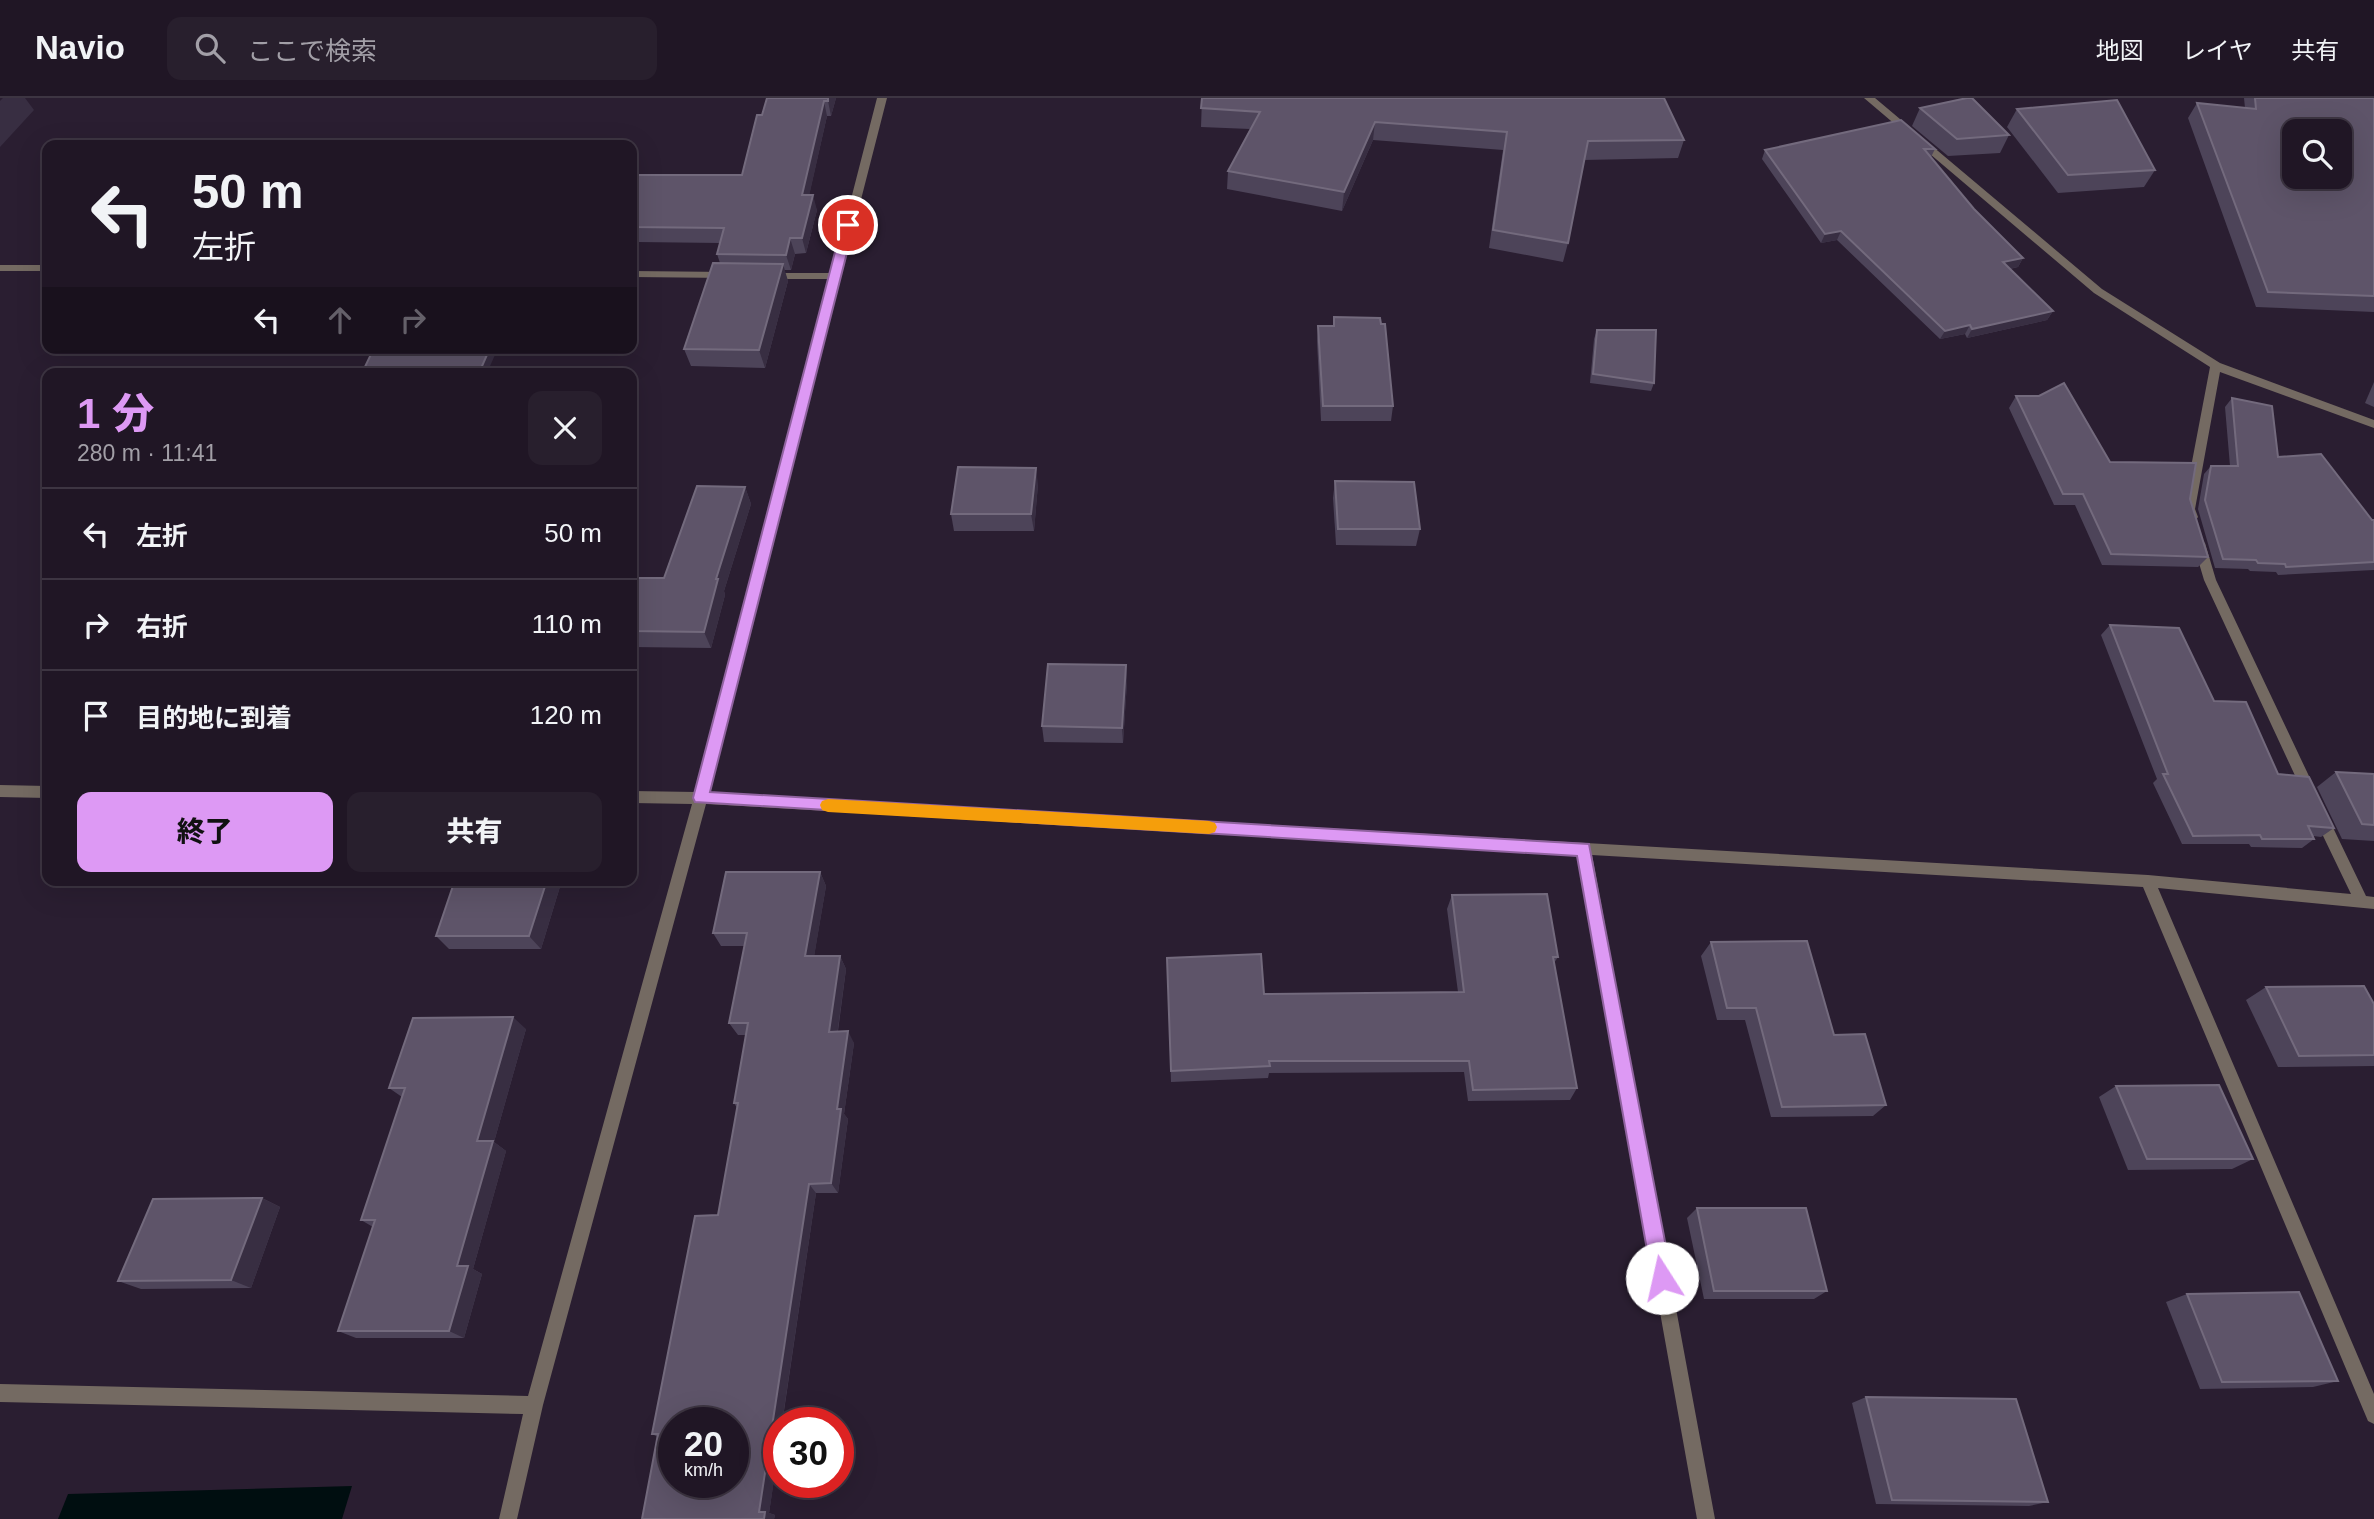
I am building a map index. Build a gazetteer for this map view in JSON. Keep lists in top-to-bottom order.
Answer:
{
  "page": {
    "header": "Navio",
    "search": "ここで検索",
    "nav": ["地図", "レイヤ", "共有"],
    "turn": ["50 m", "左折"],
    "heading": ["1 分", "280 m · 11:41"],
    "list": [
      {
        "name": "左折",
        "value": "50 m"
      },
      {
        "name": "右折",
        "value": "110 m"
      },
      {
        "name": "目的地に到着",
        "value": "120 m"
      }
    ],
    "buttons": ["終了", "共有"],
    "speed": "20 km/h",
    "limit": "30"
  }
}
